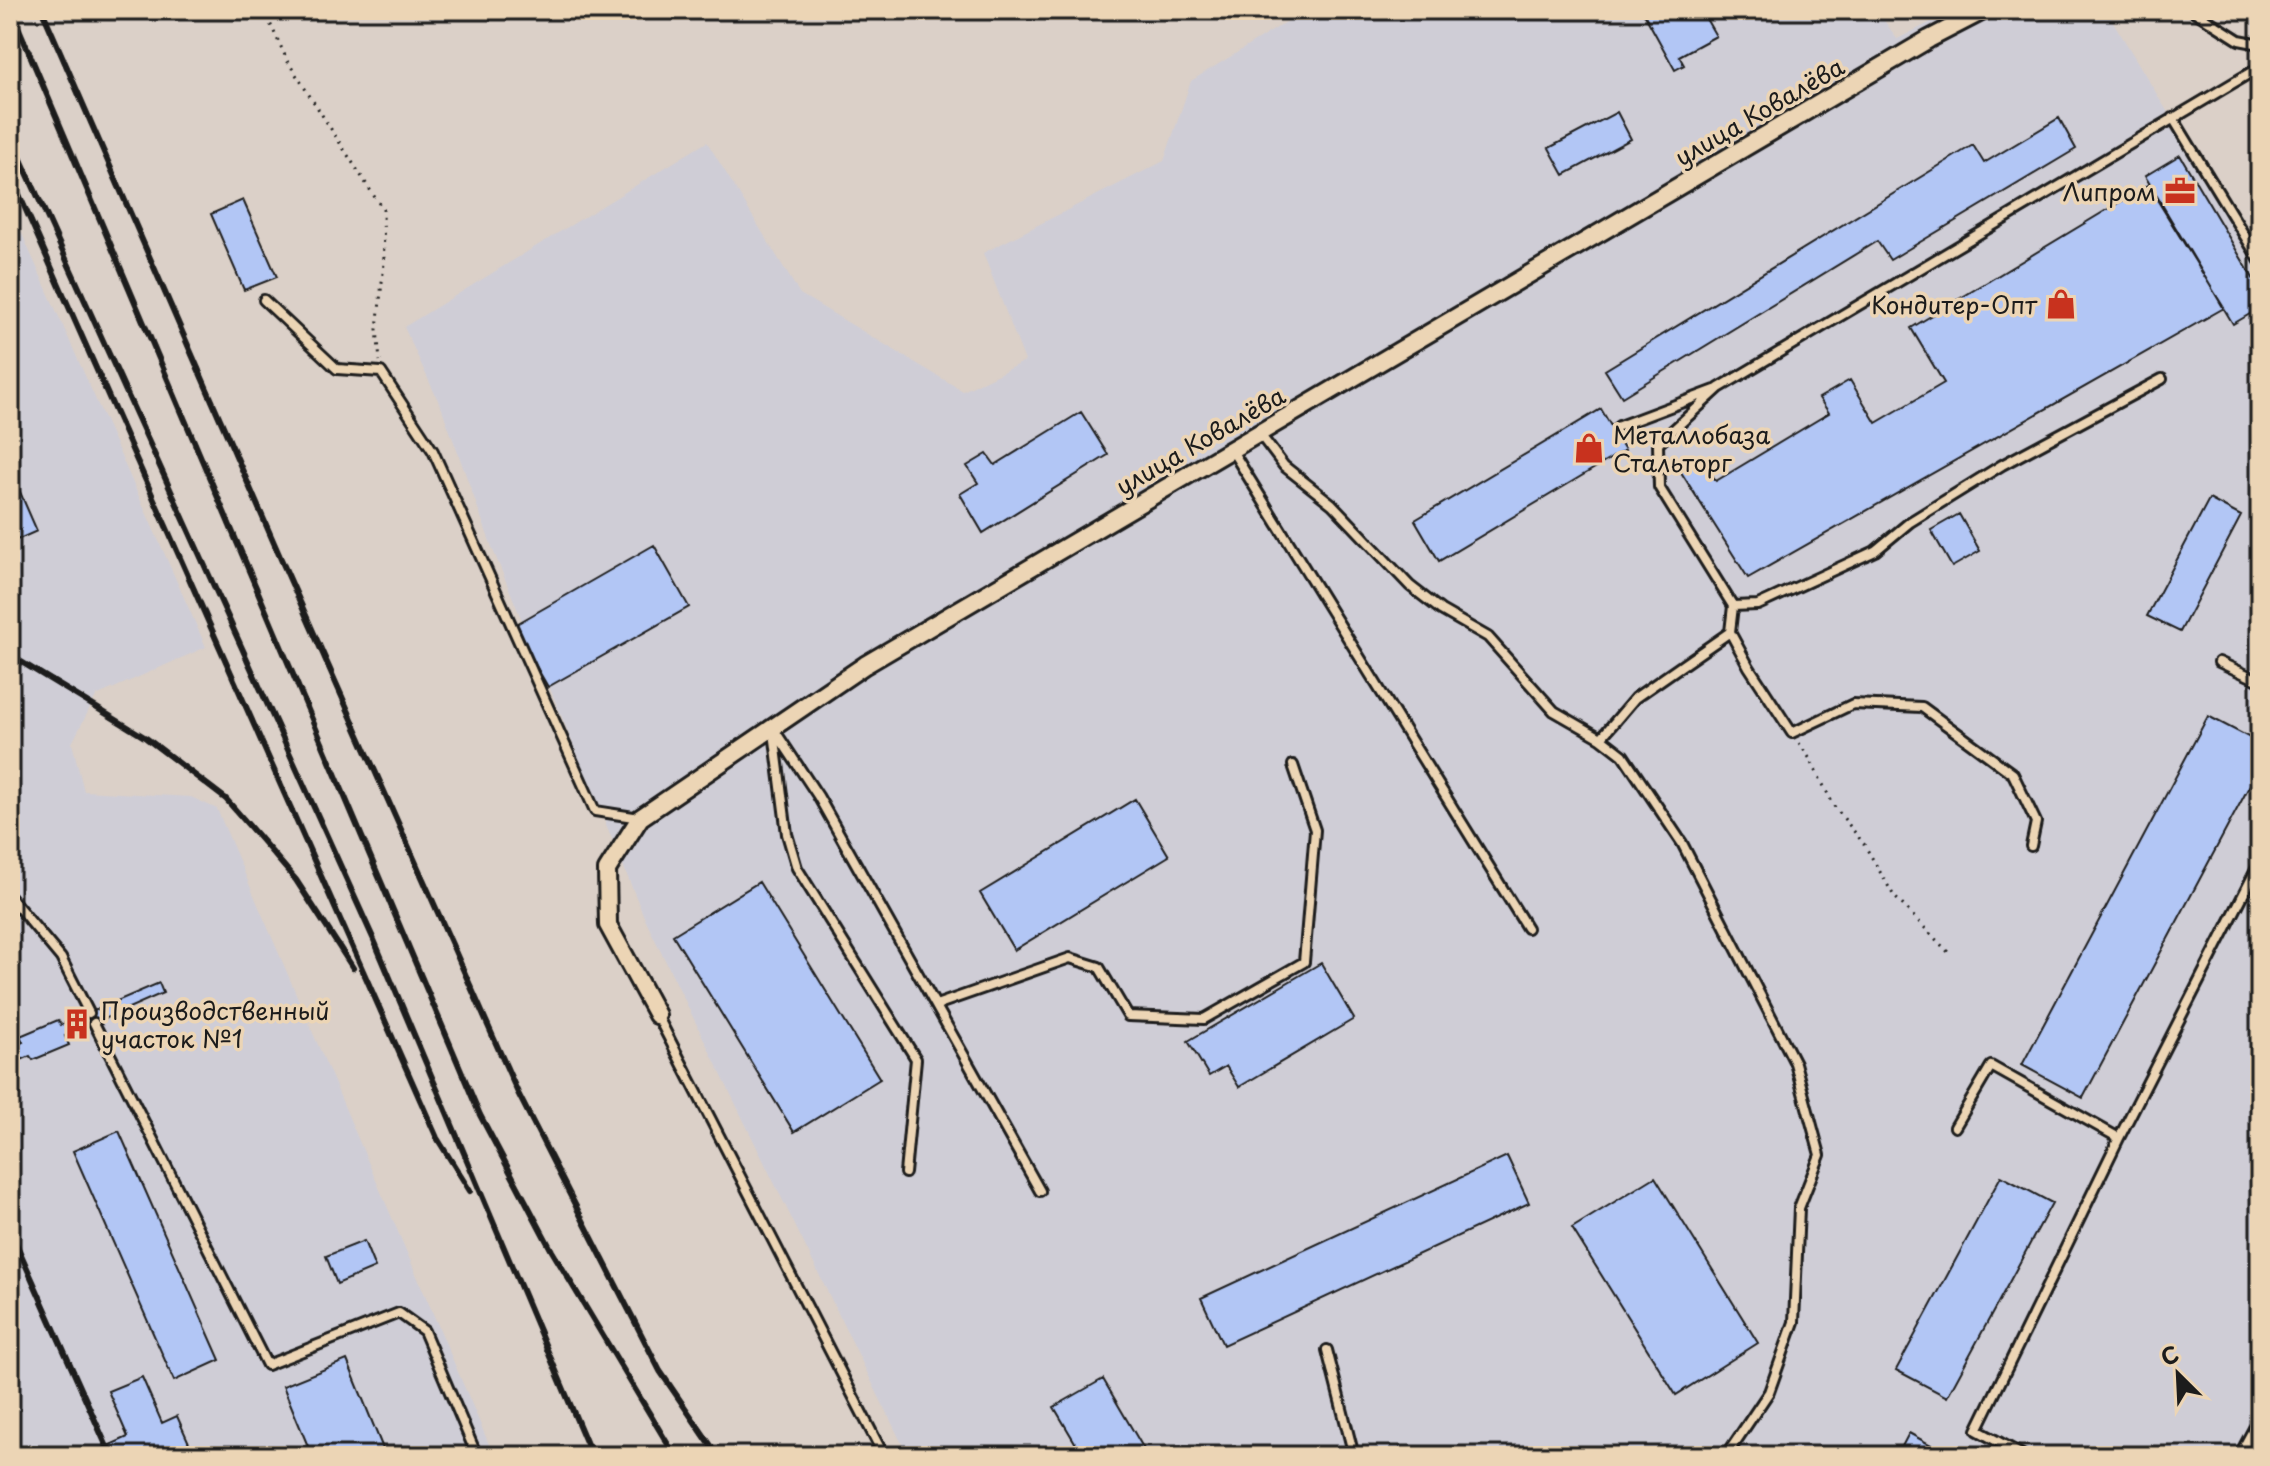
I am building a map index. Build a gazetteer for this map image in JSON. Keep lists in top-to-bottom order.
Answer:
{
  "streets": {
    "street": ["улица Ковалёва"]
  },
  "places": {
    "office": ["Липром"],
    "shop": ["Кондитер-Опт", "Металлобаза Стальторг"],
    "building": ["Производственный участок №1"]
  },
  "north": "top left"
}
